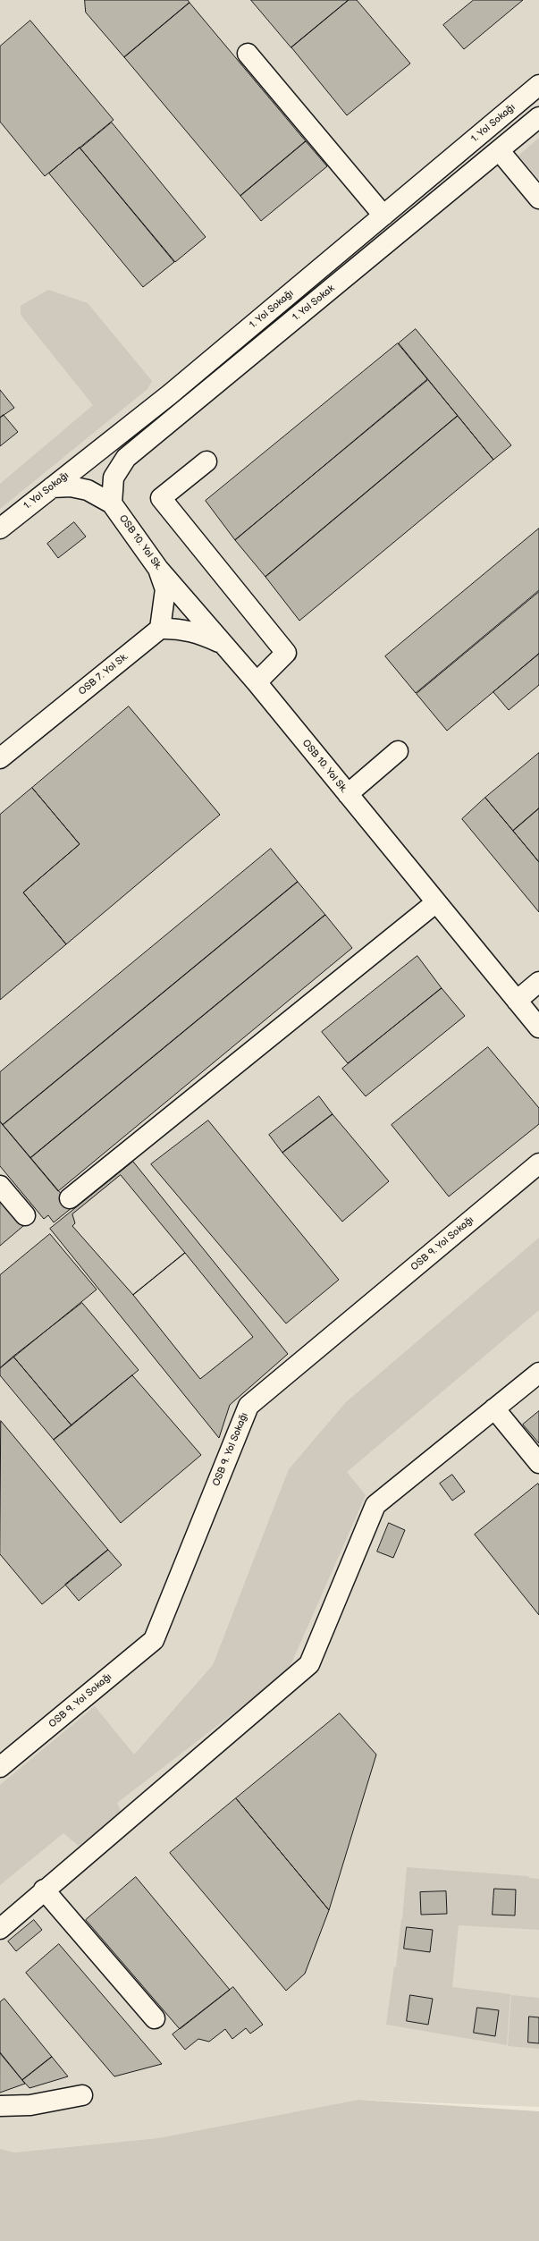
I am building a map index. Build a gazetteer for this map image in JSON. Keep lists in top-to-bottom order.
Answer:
{
  "streets": {
    "street": [
      "1. Yol Sokağı",
      "1. Yol Sokak",
      "OSB 10. Yol Sk.",
      "OSB 7. Yol Sk.",
      "OSB 9. Yol Sokağı"
    ]
  },
  "crossings": [
    ["1. Yol Sokak", "OSB 10. Yol Sk."]
  ]
}
